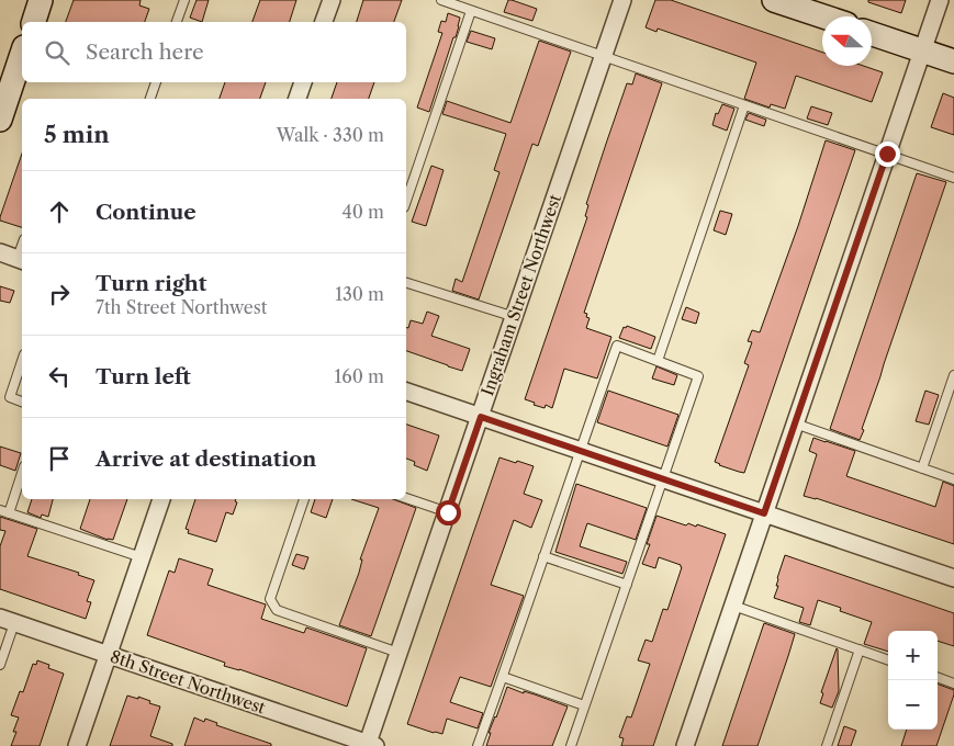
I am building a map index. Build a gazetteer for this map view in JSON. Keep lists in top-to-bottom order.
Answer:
{
  "streets": {
    "street": ["Ingraham Street Northwest", "8th Street Northwest"]
  },
  "crossings": [
    ["Ingraham Street Northwest", "8th Street Northwest"]
  ],
  "north": "left",
  "page": {
    "search": "Search here",
    "heading": ["5 min", "Walk · 330 m"],
    "list": [
      ["Continue", "40 m"],
      ["Turn right", "7th Street Northwest", "130 m"],
      ["Turn left", "160 m"],
      "Arrive at destination"
    ],
    "map_buttons": ["+", "−"]
  }
}
